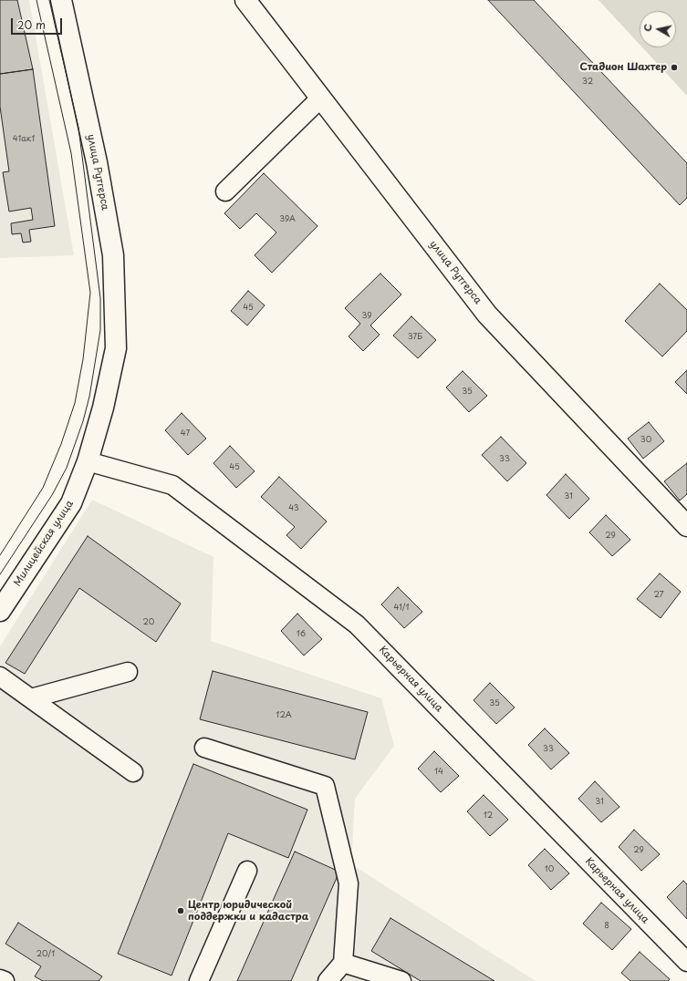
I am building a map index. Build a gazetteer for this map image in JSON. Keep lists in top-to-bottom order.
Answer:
{
  "streets": {
    "main road": ["улица Рутгерса", "Милицейская улица"],
    "lane": ["Карьерная улица"]
  },
  "crossings": [
    ["улица Рутгерса", "Милицейская улица"],
    ["Милицейская улица", "Карьерная улица"]
  ],
  "places": ["Стадион Шахтер", "Центр юридической поддержки и кадастра"],
  "house_numbers": [
    "32",
    "41ак1",
    "39А",
    "45",
    "39",
    "37Б",
    "35",
    "47",
    "30",
    "33",
    "45",
    "31",
    "43",
    "29",
    "27",
    "41/1",
    "20",
    "16",
    "35",
    "12А",
    "33",
    "14",
    "31",
    "12",
    "29",
    "10",
    "8",
    "20/1"
  ],
  "scale_bar": "20 m",
  "north": "left"
}
